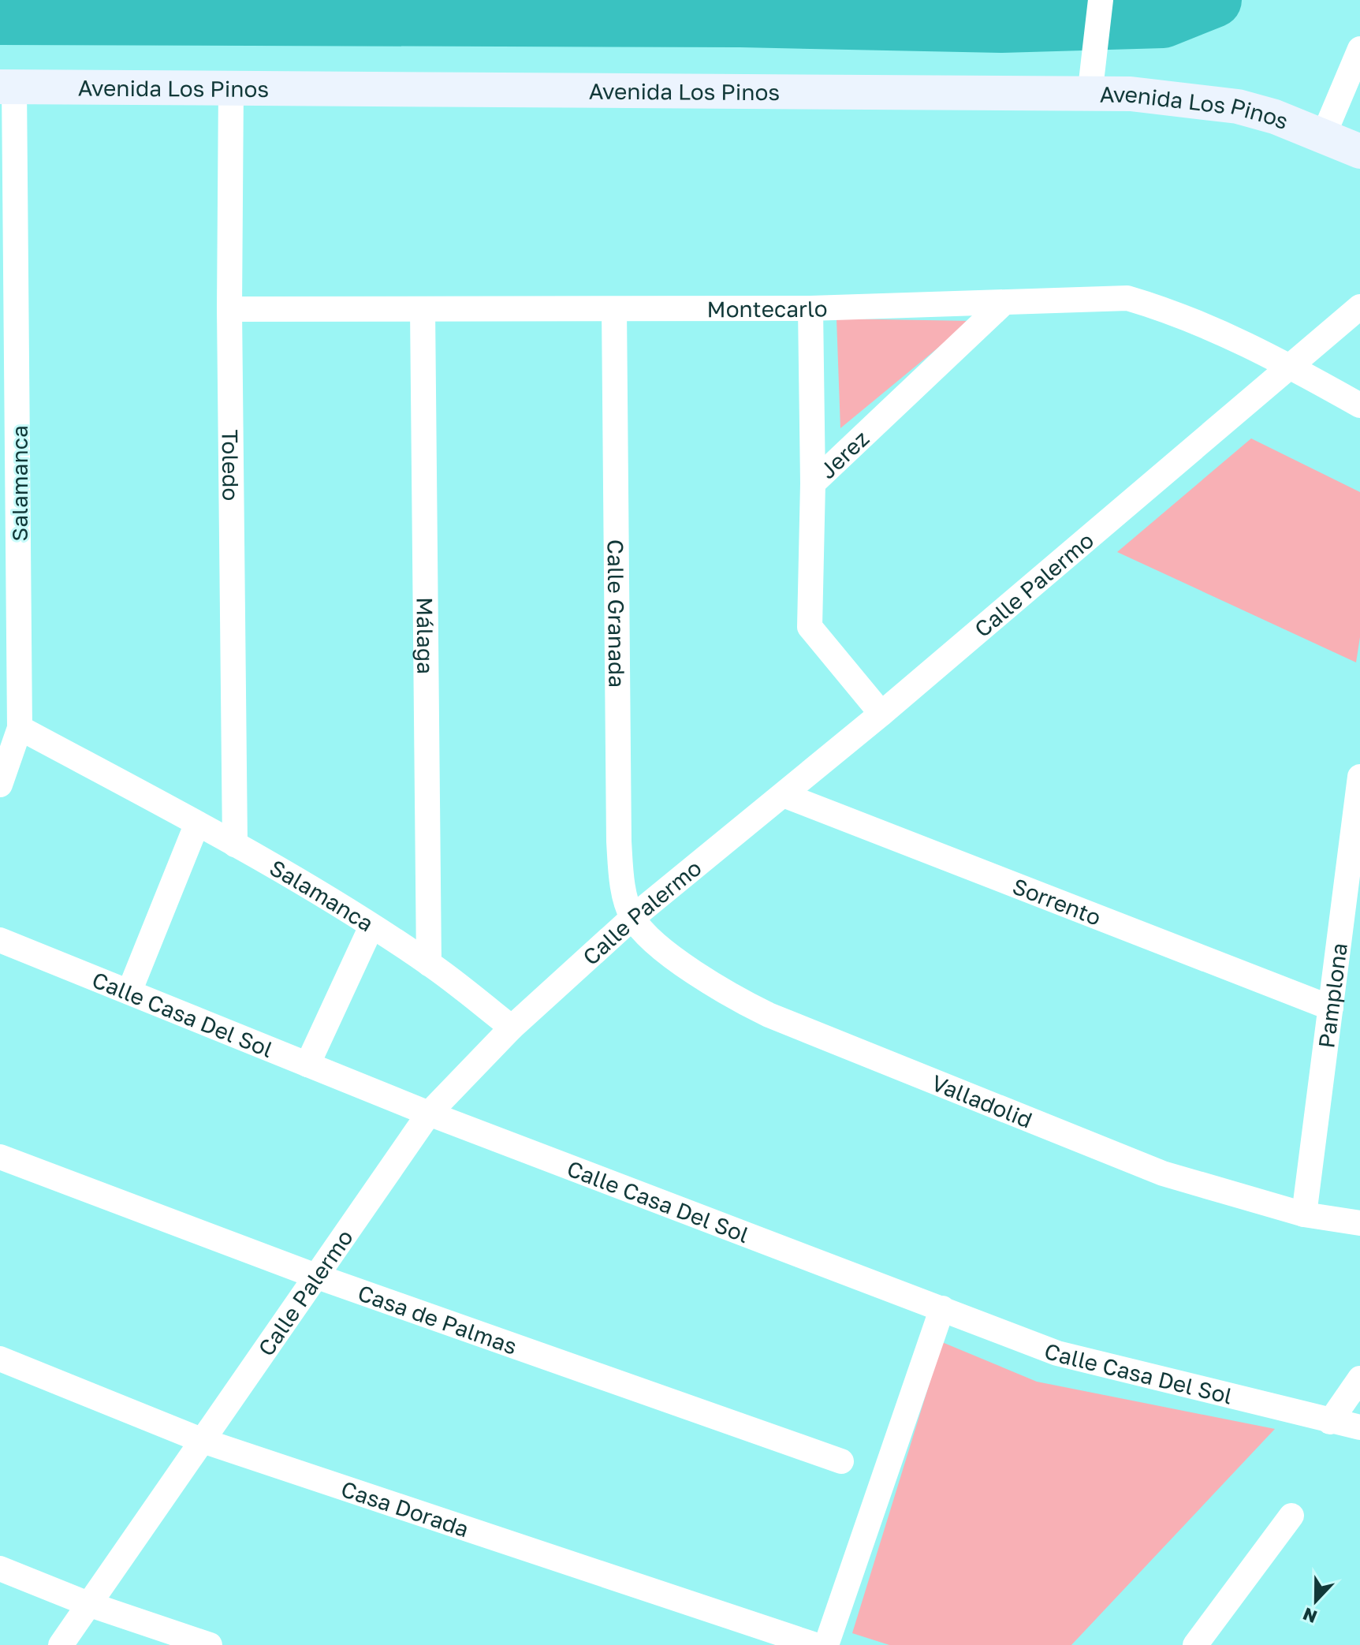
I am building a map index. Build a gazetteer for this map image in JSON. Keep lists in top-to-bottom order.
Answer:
{
  "streets": {
    "street": [
      "Avenida Los Pinos",
      "Montecarlo",
      "Jerez",
      "Toledo",
      "Salamanca",
      "Calle Palermo",
      "Calle Granada",
      "Málaga",
      "Sorrento",
      "Pamplona",
      "Calle Casa Del Sol",
      "Valladolid",
      "Casa de Palmas",
      "Casa Dorada"
    ]
  },
  "crossings": [
    ["Avenida Los Pinos", "Toledo"],
    ["Avenida Los Pinos", "Salamanca"],
    ["Montecarlo", "Jerez"],
    ["Montecarlo", "Toledo"],
    ["Montecarlo", "Calle Palermo"],
    ["Montecarlo", "Calle Granada"],
    ["Montecarlo", "Málaga"],
    ["Toledo", "Salamanca"],
    ["Salamanca", "Calle Palermo"],
    ["Salamanca", "Málaga"],
    ["Calle Palermo", "Calle Granada"],
    ["Calle Palermo", "Sorrento"],
    ["Calle Palermo", "Calle Casa Del Sol"],
    ["Calle Palermo", "Valladolid"],
    ["Calle Palermo", "Casa de Palmas"],
    ["Calle Palermo", "Casa Dorada"],
    ["Calle Granada", "Valladolid"],
    ["Sorrento", "Pamplona"],
    ["Pamplona", "Valladolid"]
  ],
  "north": "bottom"
}
